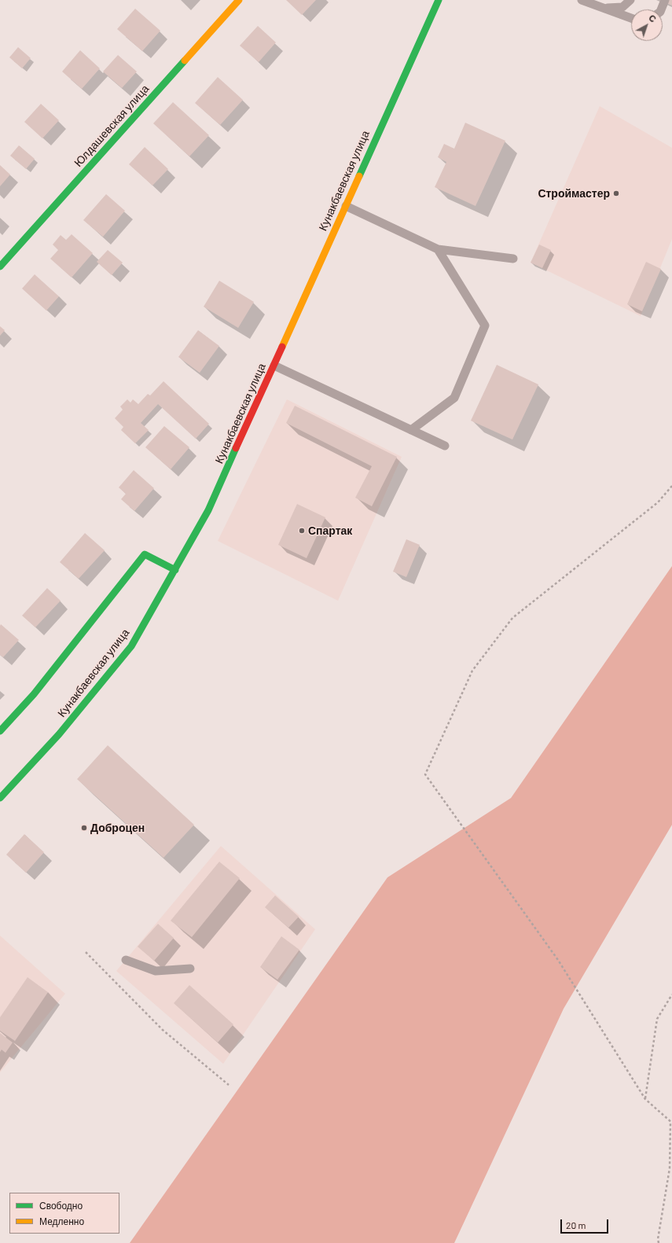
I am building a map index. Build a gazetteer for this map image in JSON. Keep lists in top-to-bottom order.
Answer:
{
  "streets": {
    "main road": ["Юлдашевская улица", "Кунакбаевская улица"]
  },
  "places": ["Строймастер", "Спартак", "Доброцен"],
  "legend": ["Свободно", "Медленно"],
  "scale_bar": "20 m",
  "north": "top right"
}
